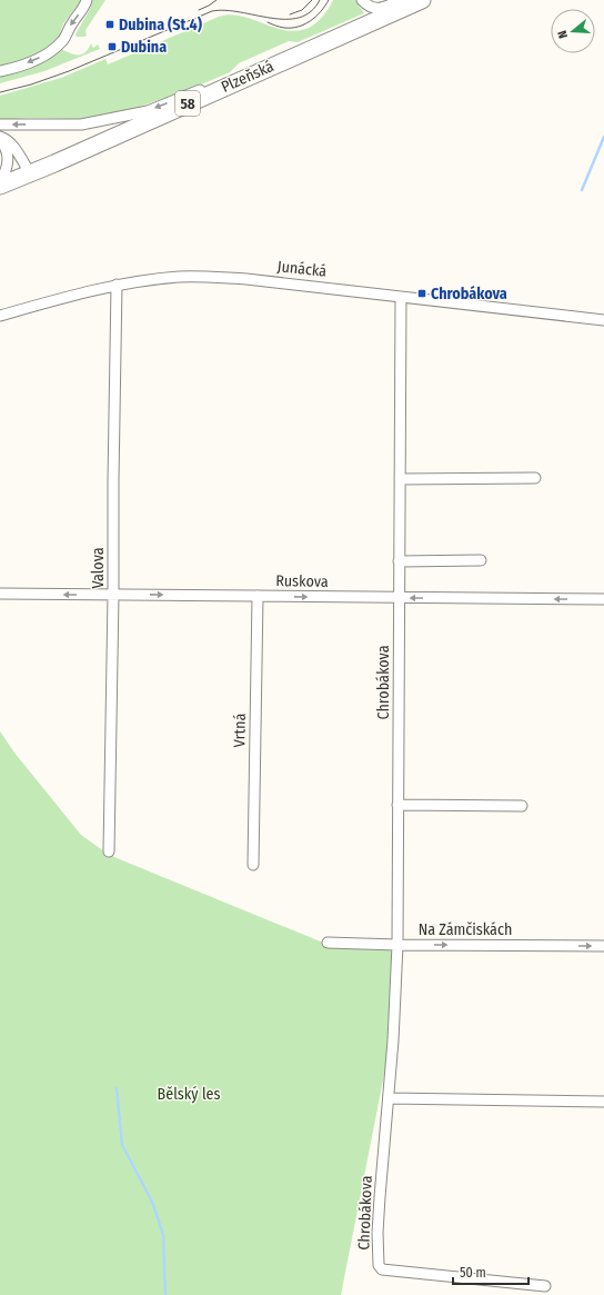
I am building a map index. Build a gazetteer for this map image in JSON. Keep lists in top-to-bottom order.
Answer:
{
  "streets": {
    "main road": ["Plzeňská", "58"],
    "street": [
      "Junácká",
      "Valova",
      "Ruskova",
      "Chrobákova",
      "Vrtná",
      "Na Zámčiskách"
    ]
  },
  "crossings": [
    ["Junácká", "Valova"],
    ["Junácká", "Chrobákova"],
    ["Valova", "Ruskova"],
    ["Ruskova", "Chrobákova"],
    ["Ruskova", "Vrtná"],
    ["Chrobákova", "Na Zámčiskách"]
  ],
  "one_way": ["Na Zámčiskách"],
  "parks": ["Bělský les"],
  "places": {
    "transit": ["Dubina (St.4)", "Dubina", "Chrobákova"]
  },
  "scale_bar": "50 m",
  "north": "left"
}
